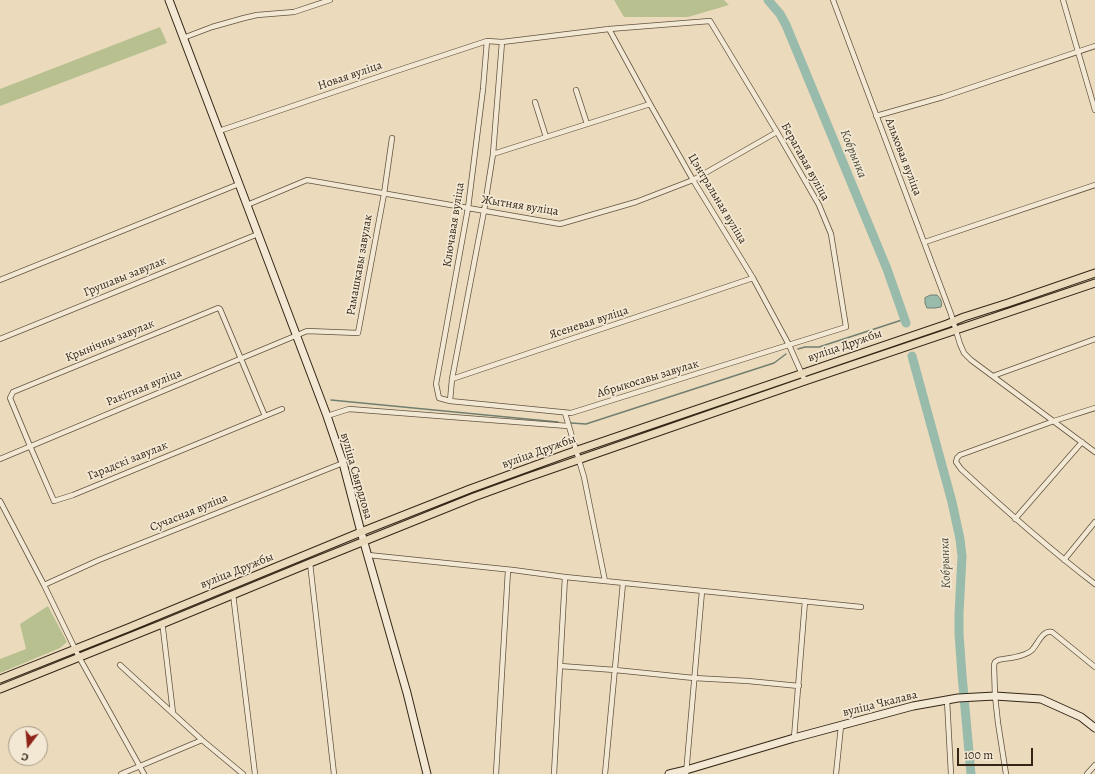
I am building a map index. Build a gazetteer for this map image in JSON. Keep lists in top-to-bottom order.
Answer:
{
  "streets": {
    "main road": ["вуліца Дружбы", "вуліца Свярдлова", "вуліца Чкалава"],
    "street": [
      "Новая вуліца",
      "Альховая вуліца",
      "Берагавая вуліца",
      "Цэнтральная вуліца",
      "Жытняя вуліца",
      "Ключавая вуліца",
      "Рамашкавы завулак",
      "Грушавы завулак",
      "Ясеневая вуліца",
      "Крынічны завулак",
      "Абрыкосавы завулак",
      "Ракітная вуліца",
      "Гарадскі завулак",
      "Сучасная вуліца"
    ]
  },
  "crossings": [
    ["Новая вуліца", "Ключавая вуліца"],
    ["Новая вуліца", "вуліца Свярдлова"],
    ["Альховая вуліца", "вуліца Дружбы"],
    ["Берагавая вуліца", "Цэнтральная вуліца"],
    ["Берагавая вуліца", "Жытняя вуліца"],
    ["Берагавая вуліца", "Абрыкосавы завулак"],
    ["Цэнтральная вуліца", "Жытняя вуліца"],
    ["Цэнтральная вуліца", "Ясеневая вуліца"],
    ["Цэнтральная вуліца", "вуліца Дружбы"],
    ["Цэнтральная вуліца", "Абрыкосавы завулак"],
    ["Жытняя вуліца", "Ключавая вуліца"],
    ["Жытняя вуліца", "Рамашкавы завулак"],
    ["Жытняя вуліца", "вуліца Свярдлова"],
    ["Ключавая вуліца", "Абрыкосавы завулак"],
    ["Рамашкавы завулак", "Ракітная вуліца"],
    ["Рамашкавы завулак", "вуліца Свярдлова"],
    ["Грушавы завулак", "вуліца Свярдлова"],
    ["Крынічны завулак", "Ракітная вуліца"],
    ["Крынічны завулак", "Гарадскі завулак"],
    ["вуліца Дружбы", "вуліца Свярдлова"],
    ["Ракітная вуліца", "Гарадскі завулак"],
    ["Ракітная вуліца", "вуліца Свярдлова"],
    ["вуліца Свярдлова", "Сучасная вуліца"]
  ],
  "water": ["Кобрынка"],
  "scale_bar": "100 m",
  "north": "bottom"
}
